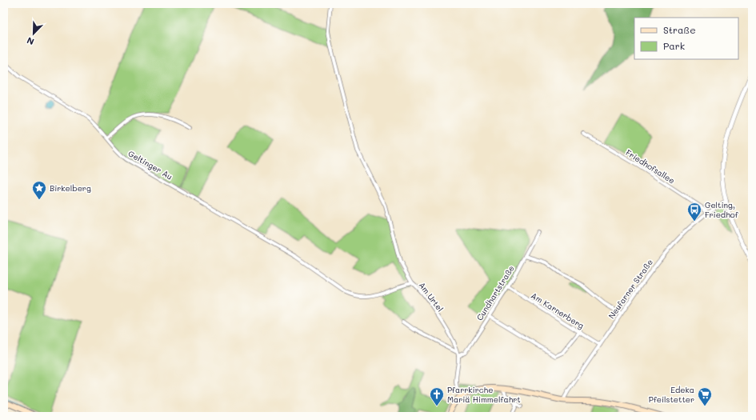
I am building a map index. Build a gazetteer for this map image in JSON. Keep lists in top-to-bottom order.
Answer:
{
  "streets": {
    "street": [
      "Geltinger Au",
      "Friedhofsallee",
      "Neufarner Straße",
      "Cundhartstraße",
      "Am Urtel",
      "Am Karnerberg"
    ]
  },
  "crossings": [
    ["Geltinger Au", "Am Urtel"],
    ["Friedhofsallee", "Neufarner Straße"],
    ["Neufarner Straße", "Am Karnerberg"],
    ["Cundhartstraße", "Am Urtel"],
    ["Cundhartstraße", "Am Karnerberg"]
  ],
  "places": {
    "place": ["Birkelberg"],
    "bus stop": ["Gelting, Friedhof"],
    "church": ["Pfarrkirche Mariä Himmelfahrt"],
    "supermarket": ["Edeka Pfeilstetter"]
  },
  "legend": ["Straße", "Park"],
  "north": "bottom left"
}
